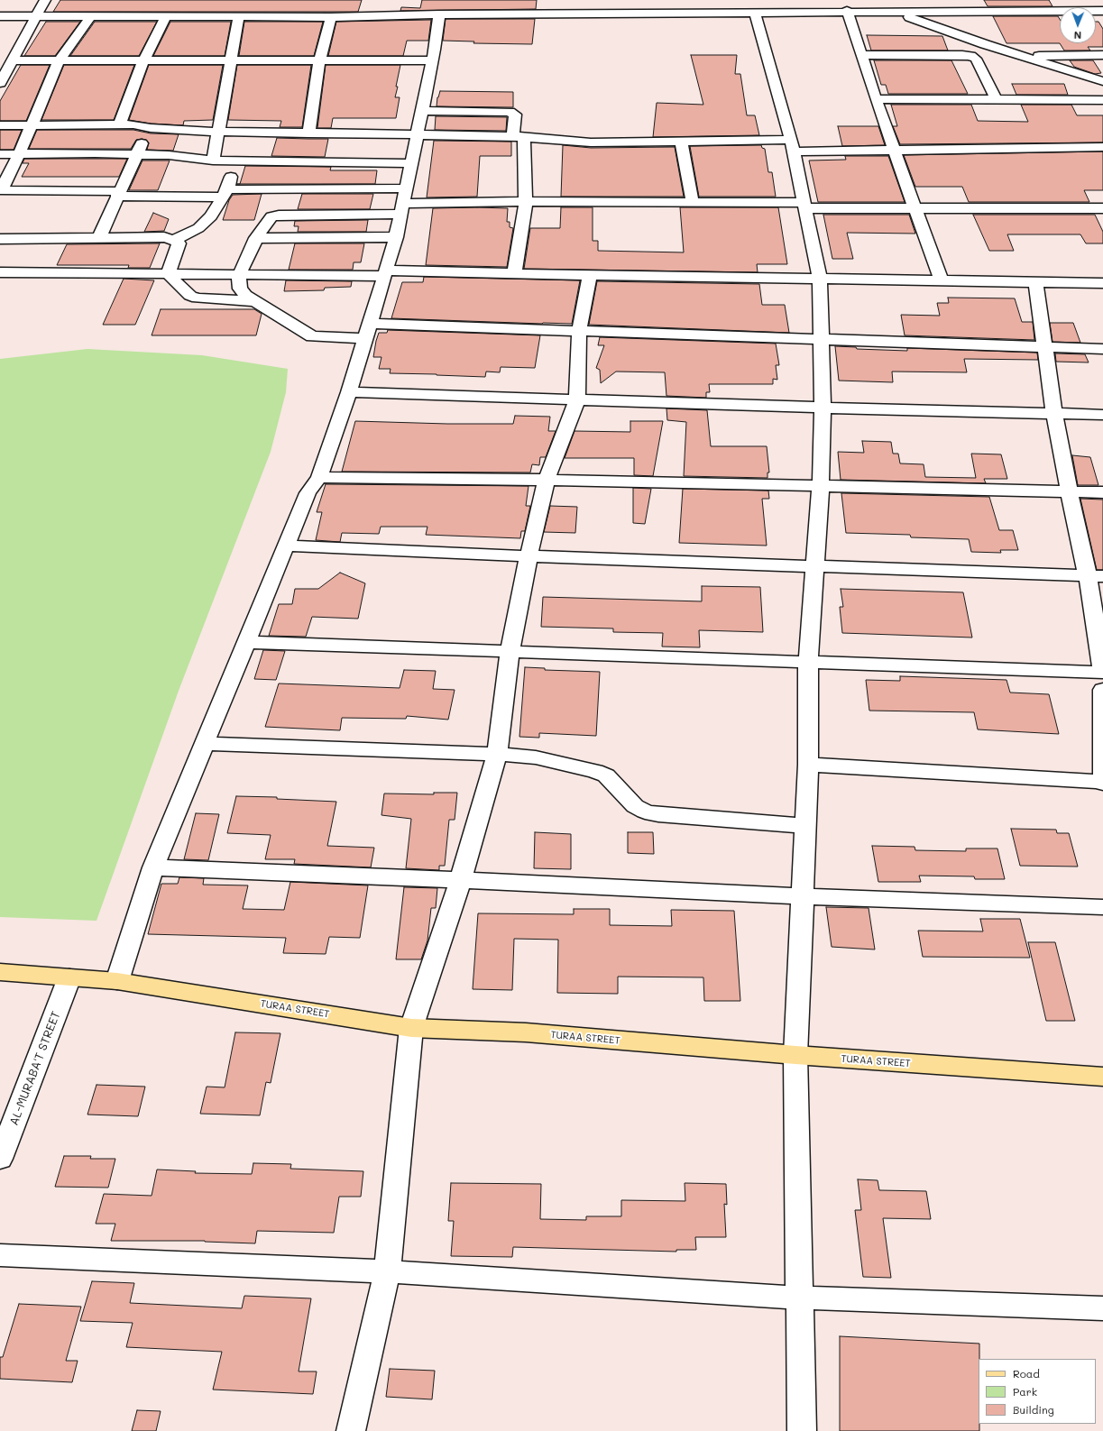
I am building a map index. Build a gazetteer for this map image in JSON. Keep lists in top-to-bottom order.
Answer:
{
  "streets": {
    "main road": ["TURAA STREET"],
    "street": ["AL-MURABA'T STREET"]
  },
  "crossings": [
    ["TURAA STREET", "AL-MURABA'T STREET"]
  ],
  "legend": ["Road", "Park", "Building"],
  "north": "bottom"
}
